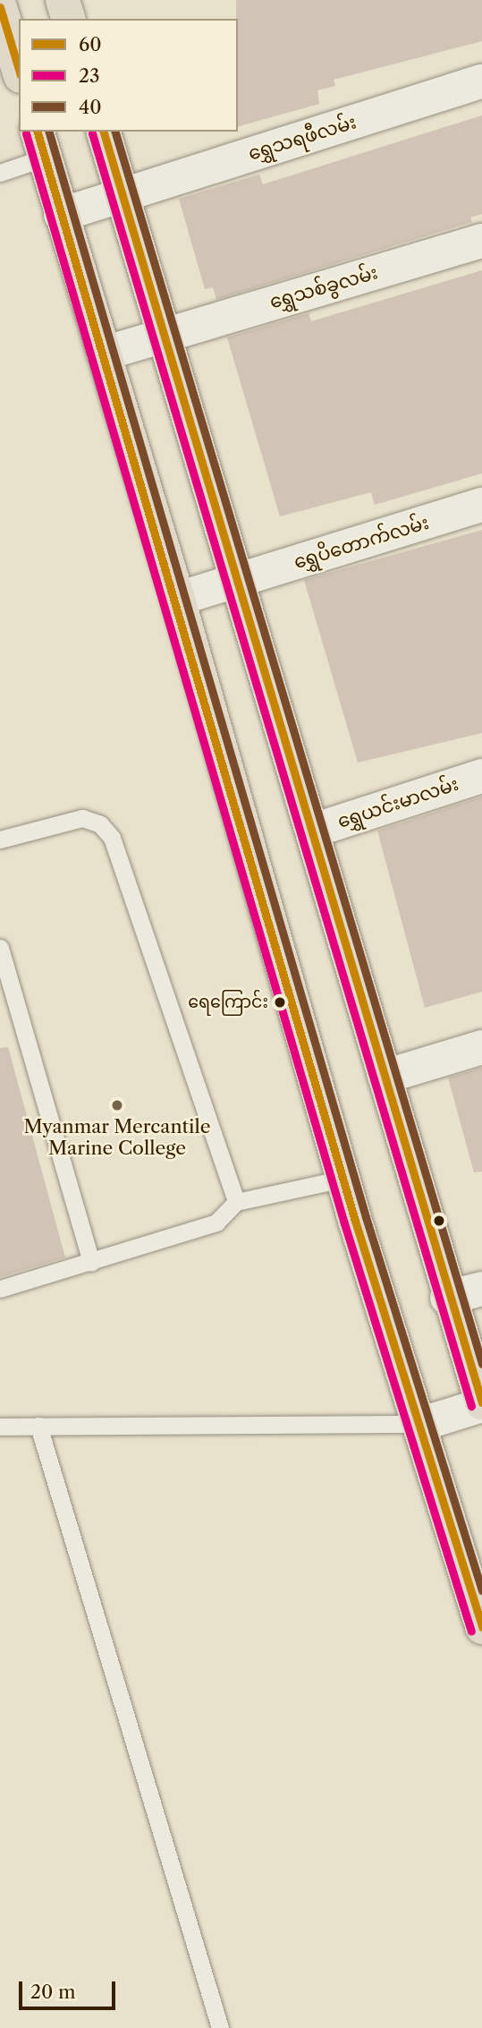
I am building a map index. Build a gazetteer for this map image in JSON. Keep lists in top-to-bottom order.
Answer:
{
  "streets": {
    "street": [
      "ရွှေသရဖီလမ်း",
      "ရွှေသစ်ခွလမ်း",
      "ရွှေပိတောက်လမ်း",
      "ရွှေယင်းမာလမ်း"
    ]
  },
  "places": ["ရေကြောင်း", "Myanmar Mercantile Marine College"],
  "lines": ["transit line 60", "transit line 40", "transit line 23"],
  "legend": ["60", "23", "40"],
  "scale_bar": "20 m"
}
